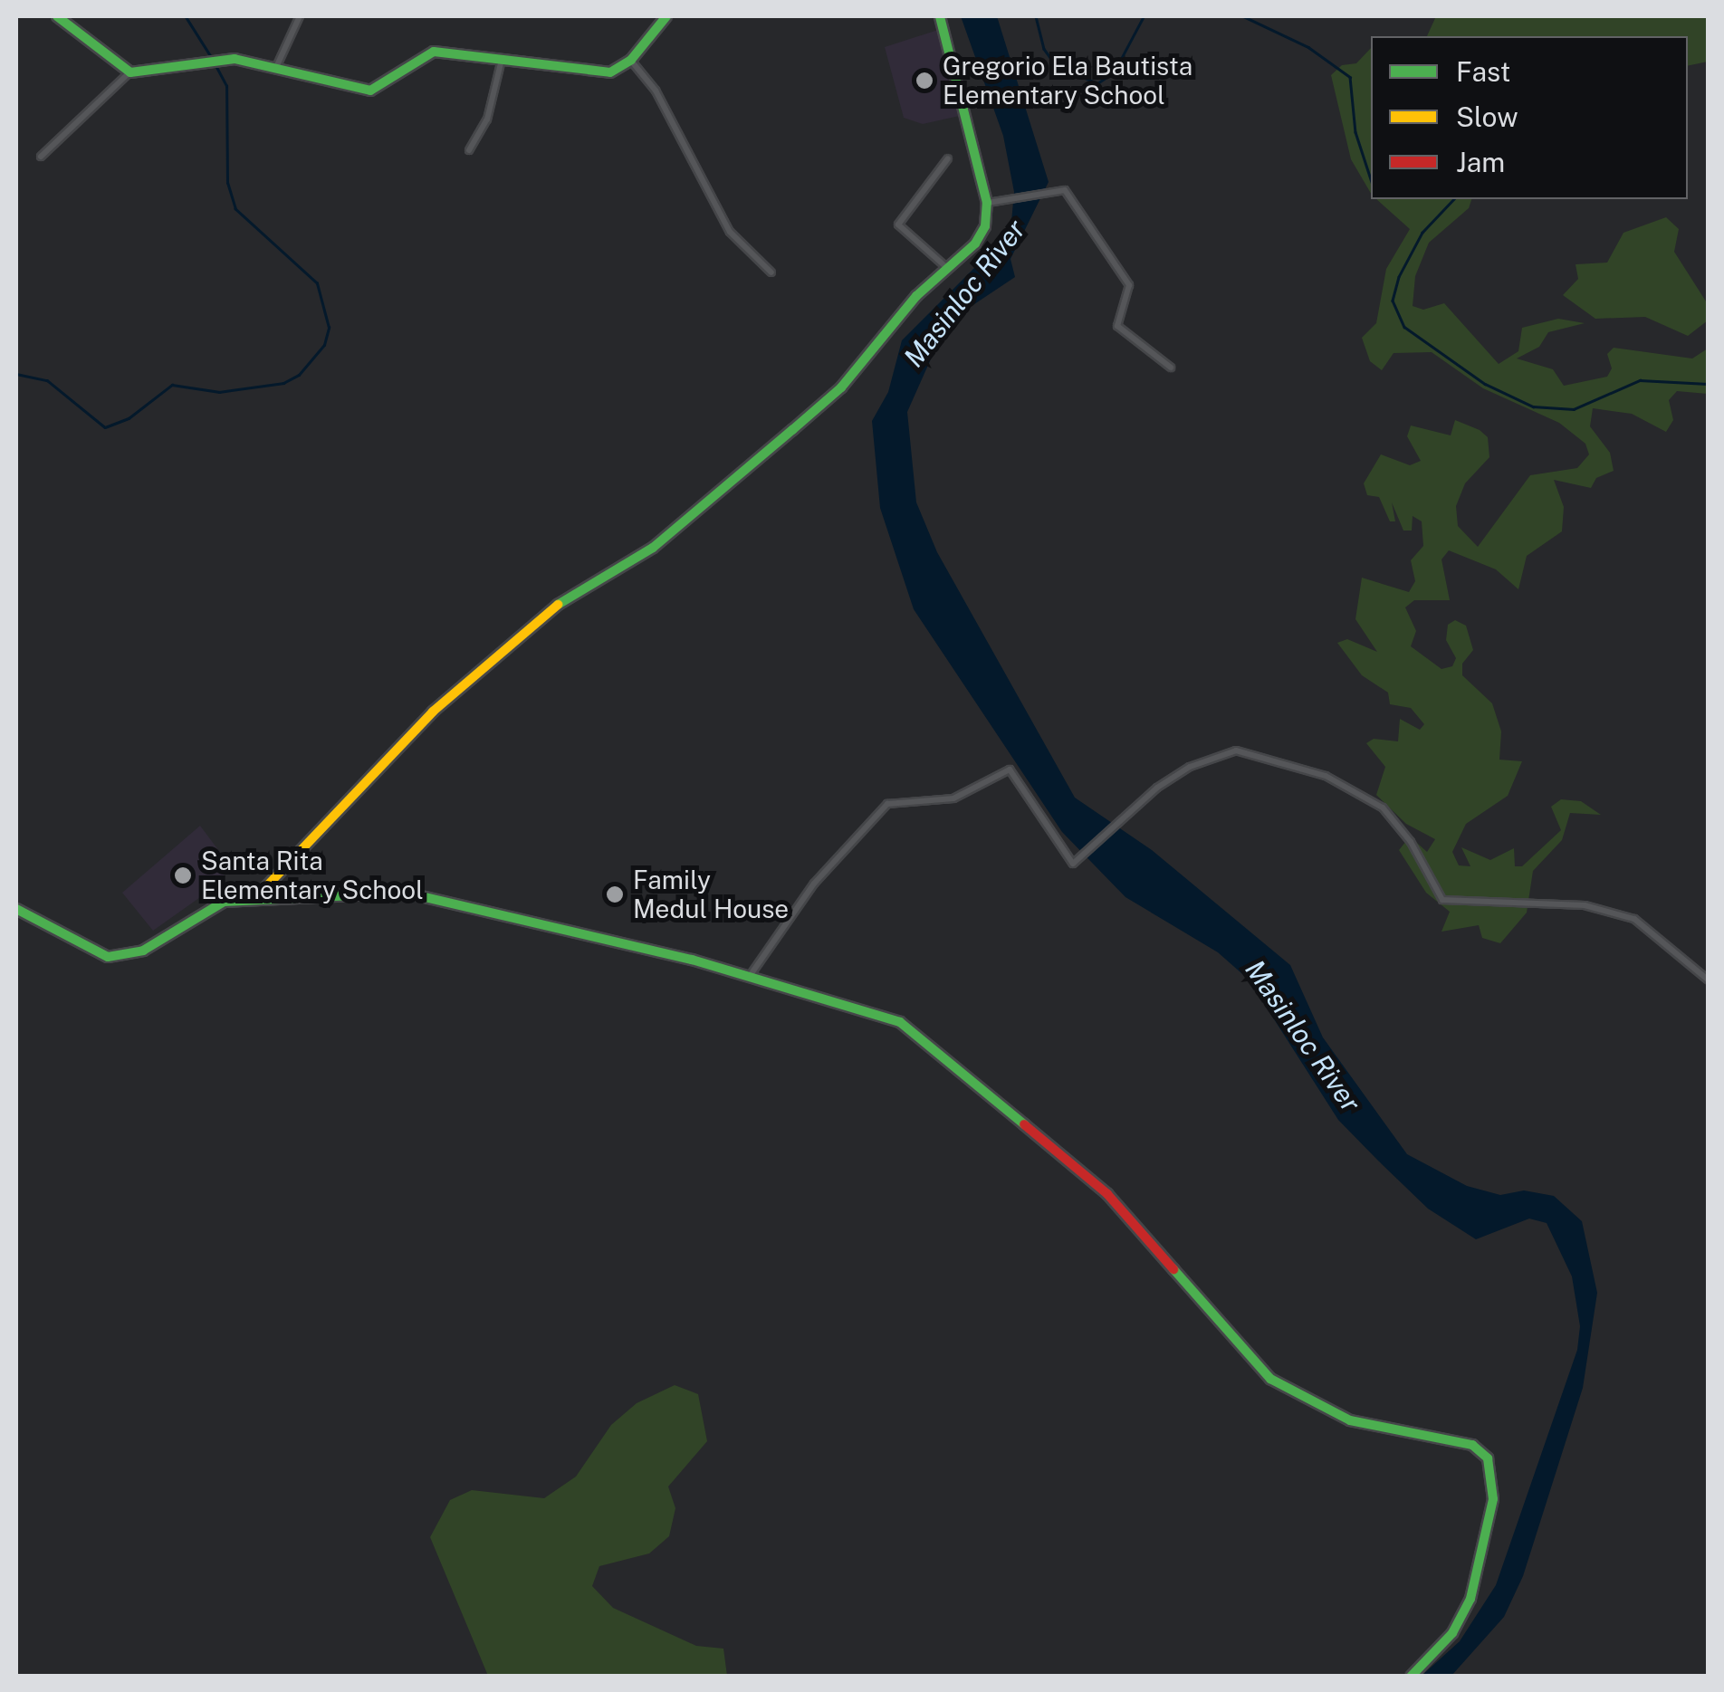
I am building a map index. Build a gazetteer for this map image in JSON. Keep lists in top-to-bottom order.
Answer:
{
  "water": ["Masinloc River"],
  "places": ["Gregorio Ela Bautista Elementary School", "Santa Rita Elementary School", "Family Medul House"],
  "legend": ["Fast", "Slow", "Jam"]
}
